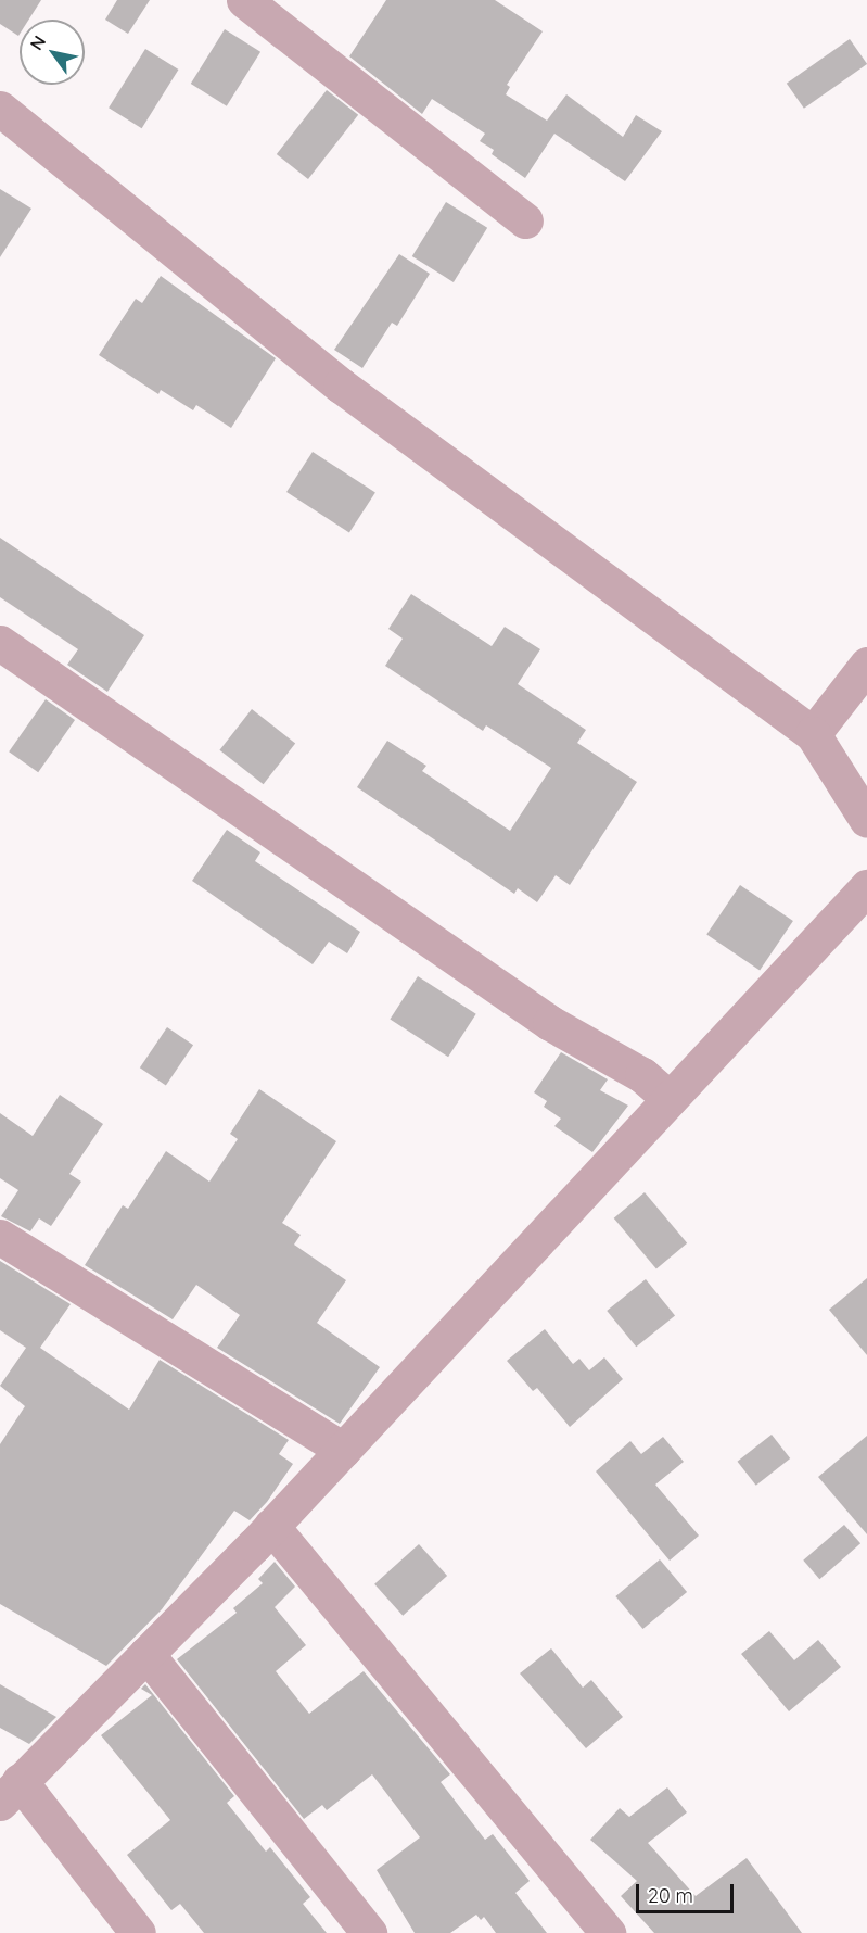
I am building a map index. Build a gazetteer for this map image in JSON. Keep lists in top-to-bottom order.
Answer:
{
  "scale_bar": "20 m",
  "north": "top left"
}
